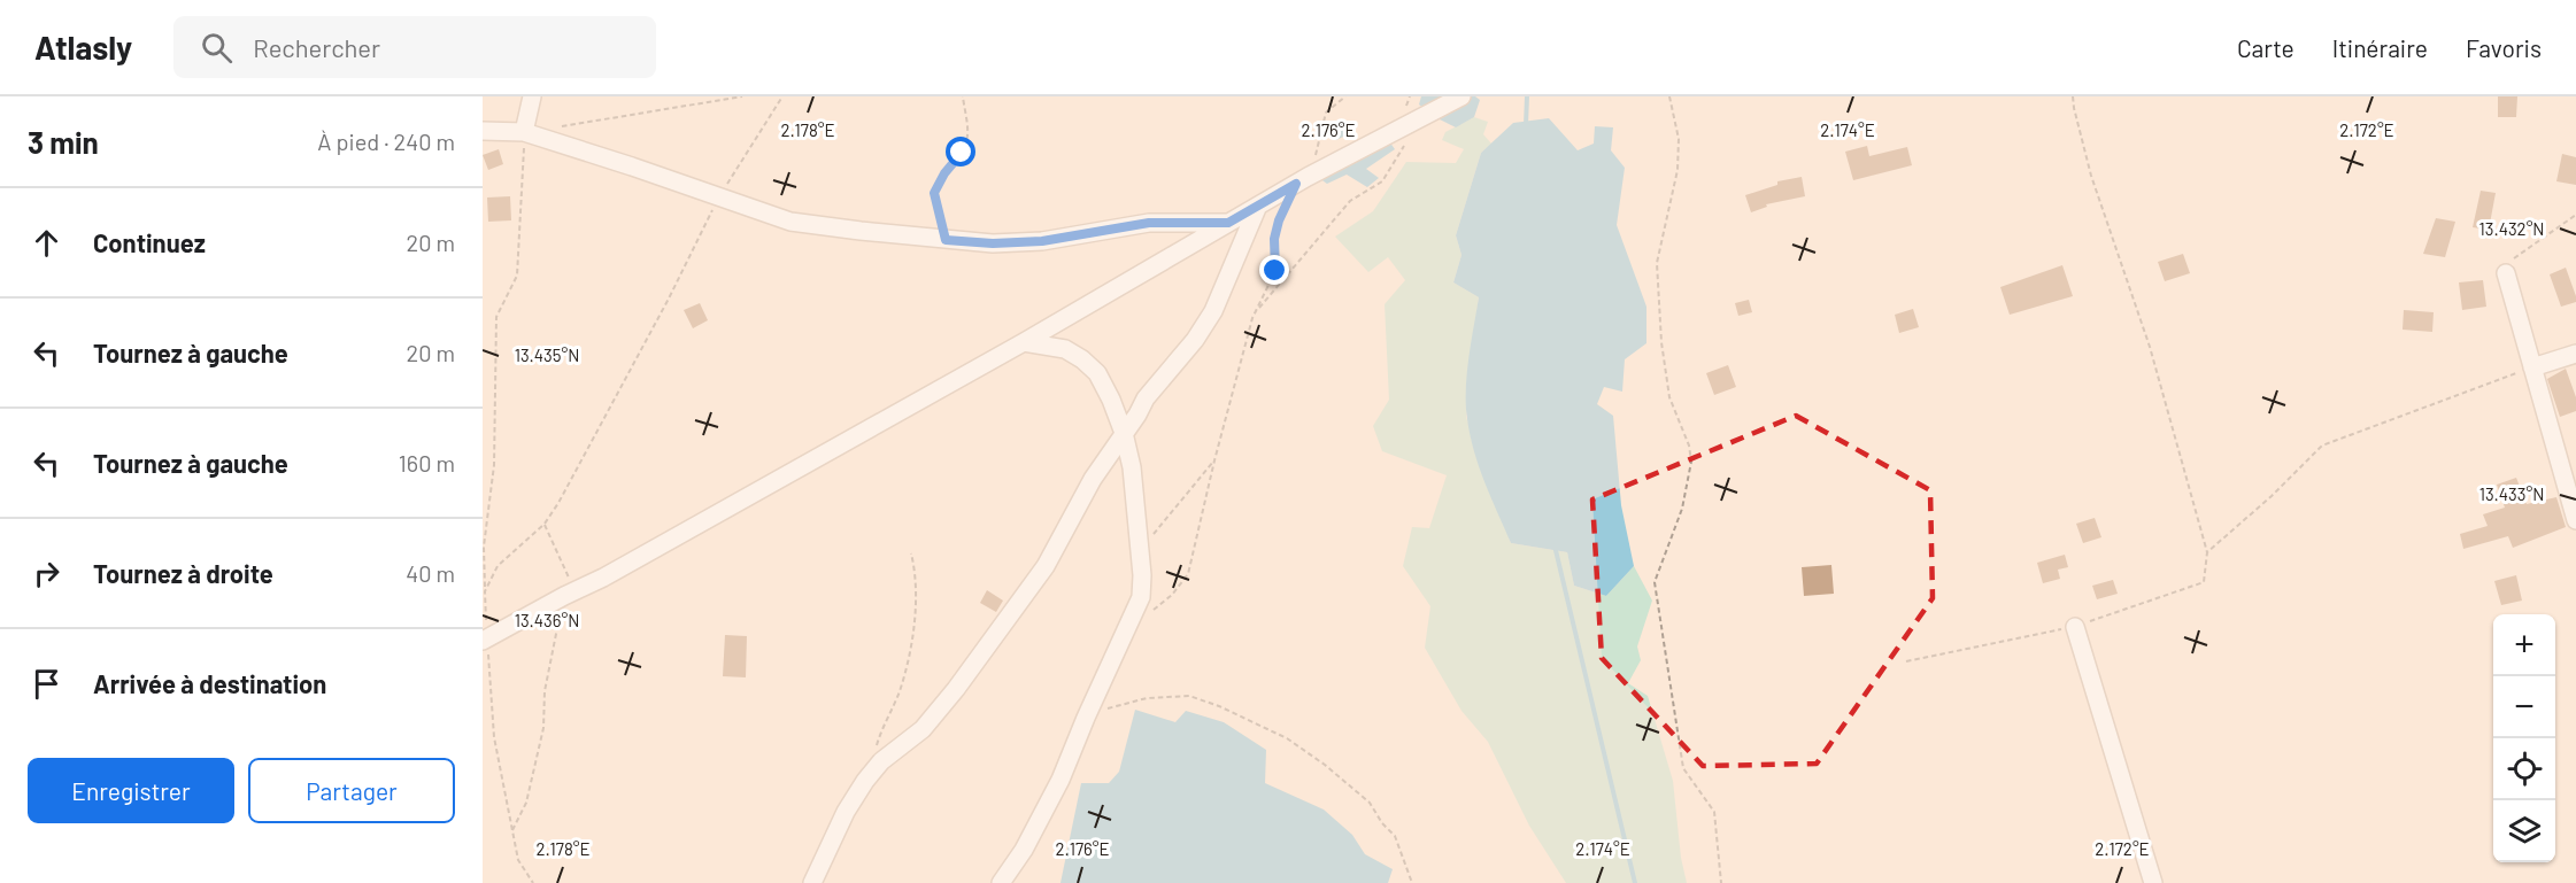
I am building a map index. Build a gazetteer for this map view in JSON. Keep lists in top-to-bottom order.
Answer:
{
  "page": {
    "header": "Atlasly",
    "search": "Rechercher",
    "nav": ["Carte", "Itinéraire", "Favoris"],
    "heading": ["3 min", "À pied · 240 m"],
    "list": [
      ["Continuez", "20 m"],
      ["Tournez à gauche", "20 m"],
      ["Tournez à gauche", "160 m"],
      ["Tournez à droite", "40 m"],
      "Arrivée à destination"
    ],
    "map_buttons": ["+", "−"],
    "buttons": ["Enregistrer", "Partager"]
  },
  "coordinates": [
    "2.178°E",
    "2.176°E",
    "2.174°E",
    "2.172°E",
    "13.432°N",
    "13.435°N",
    "13.433°N",
    "13.436°N"
  ]
}
